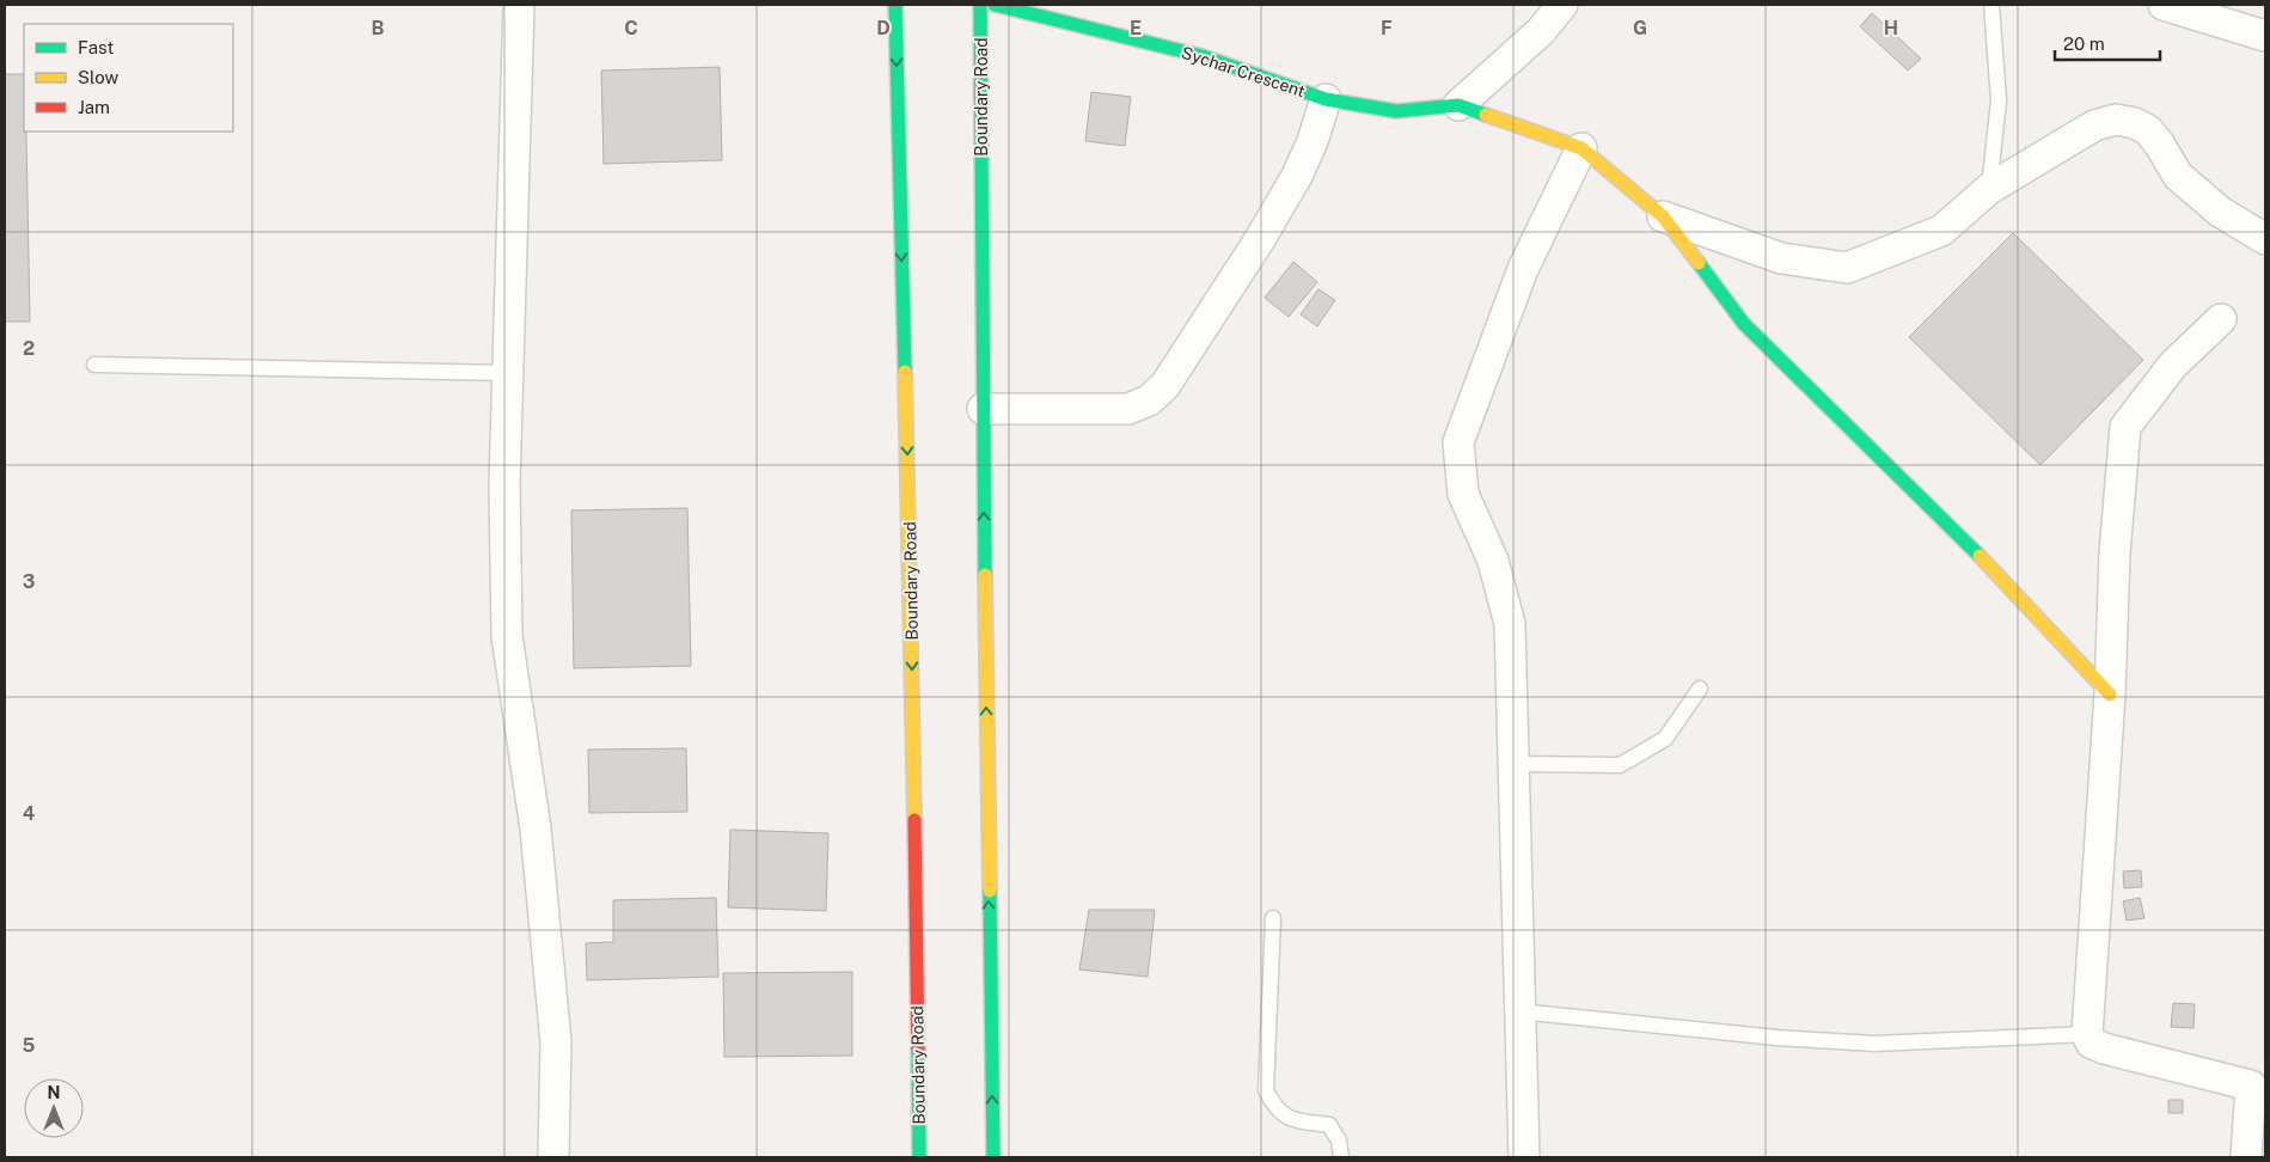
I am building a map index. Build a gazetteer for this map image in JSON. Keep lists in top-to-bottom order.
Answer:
{
  "streets": {
    "main road": ["Sychar Crescent", "Boundary Road"]
  },
  "legend": ["Fast", "Slow", "Jam"],
  "scale_bar": "20 m",
  "north": "top",
  "grid": {
    "columns": [
      "B",
      "C",
      "D",
      "E",
      "F",
      "G",
      "H"
    ],
    "rows": [
      "2",
      "3",
      "4",
      "5"
    ]
  }
}
